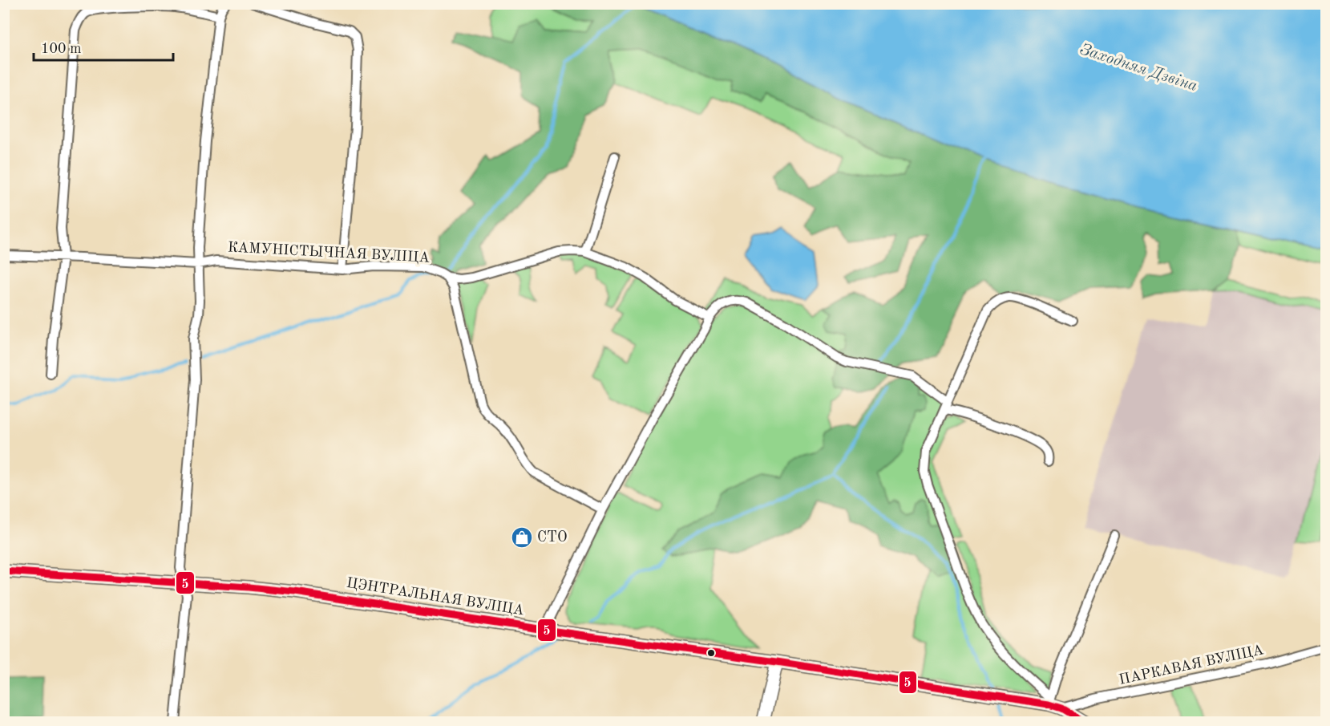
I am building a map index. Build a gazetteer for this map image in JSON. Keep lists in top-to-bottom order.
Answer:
{
  "streets": {
    "main road": ["ЦЭНТРАЛЬНАЯ ВУЛІЦА"],
    "street": ["КАМУНІСТЫЧНАЯ ВУЛІЦА", "ПАРКАВАЯ ВУЛІЦА"]
  },
  "crossings": [
    ["ЦЭНТРАЛЬНАЯ ВУЛІЦА", "ПАРКАВАЯ ВУЛІЦА"]
  ],
  "water": ["Заходняя Дзвіна"],
  "places": {
    "shop": ["СТО"]
  },
  "lines": ["transit line 5"],
  "scale_bar": "100 m"
}
